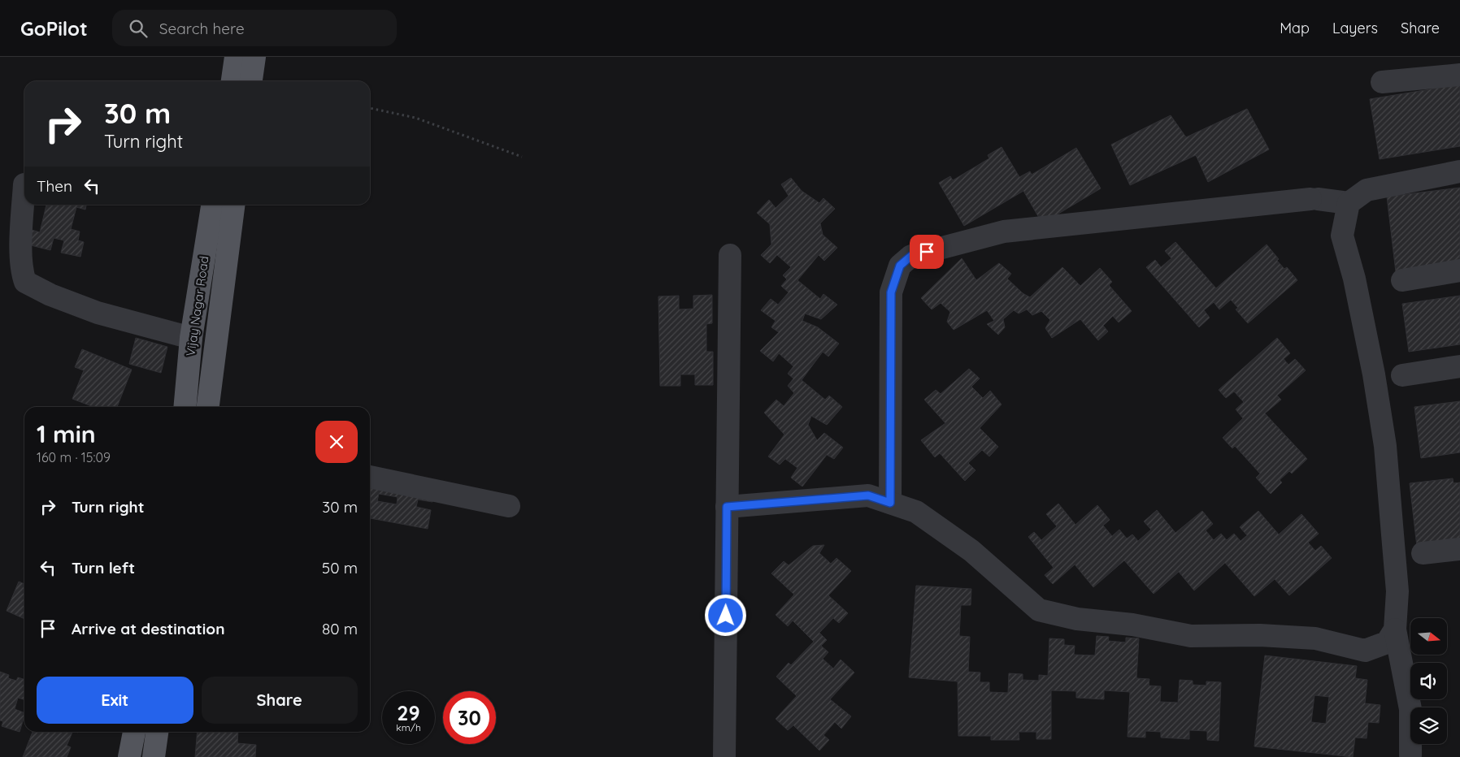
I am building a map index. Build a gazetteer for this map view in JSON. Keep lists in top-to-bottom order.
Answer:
{
  "streets": {
    "main road": ["Vijay Nagar Road"]
  },
  "north": "right",
  "page": {
    "header": "GoPilot",
    "search": "Search here",
    "nav": ["Map", "Layers", "Share"],
    "turn": ["30 m", "Turn right"],
    "then": "Then",
    "heading": ["1 min", "160 m · 15:09"],
    "list": [
      {
        "name": "Turn right",
        "value": "30 m"
      },
      {
        "name": "Turn left",
        "value": "50 m"
      },
      {
        "name": "Arrive at destination",
        "value": "80 m"
      }
    ],
    "buttons": ["Exit", "Share"],
    "speed": "29 km/h",
    "limit": "30"
  }
}
